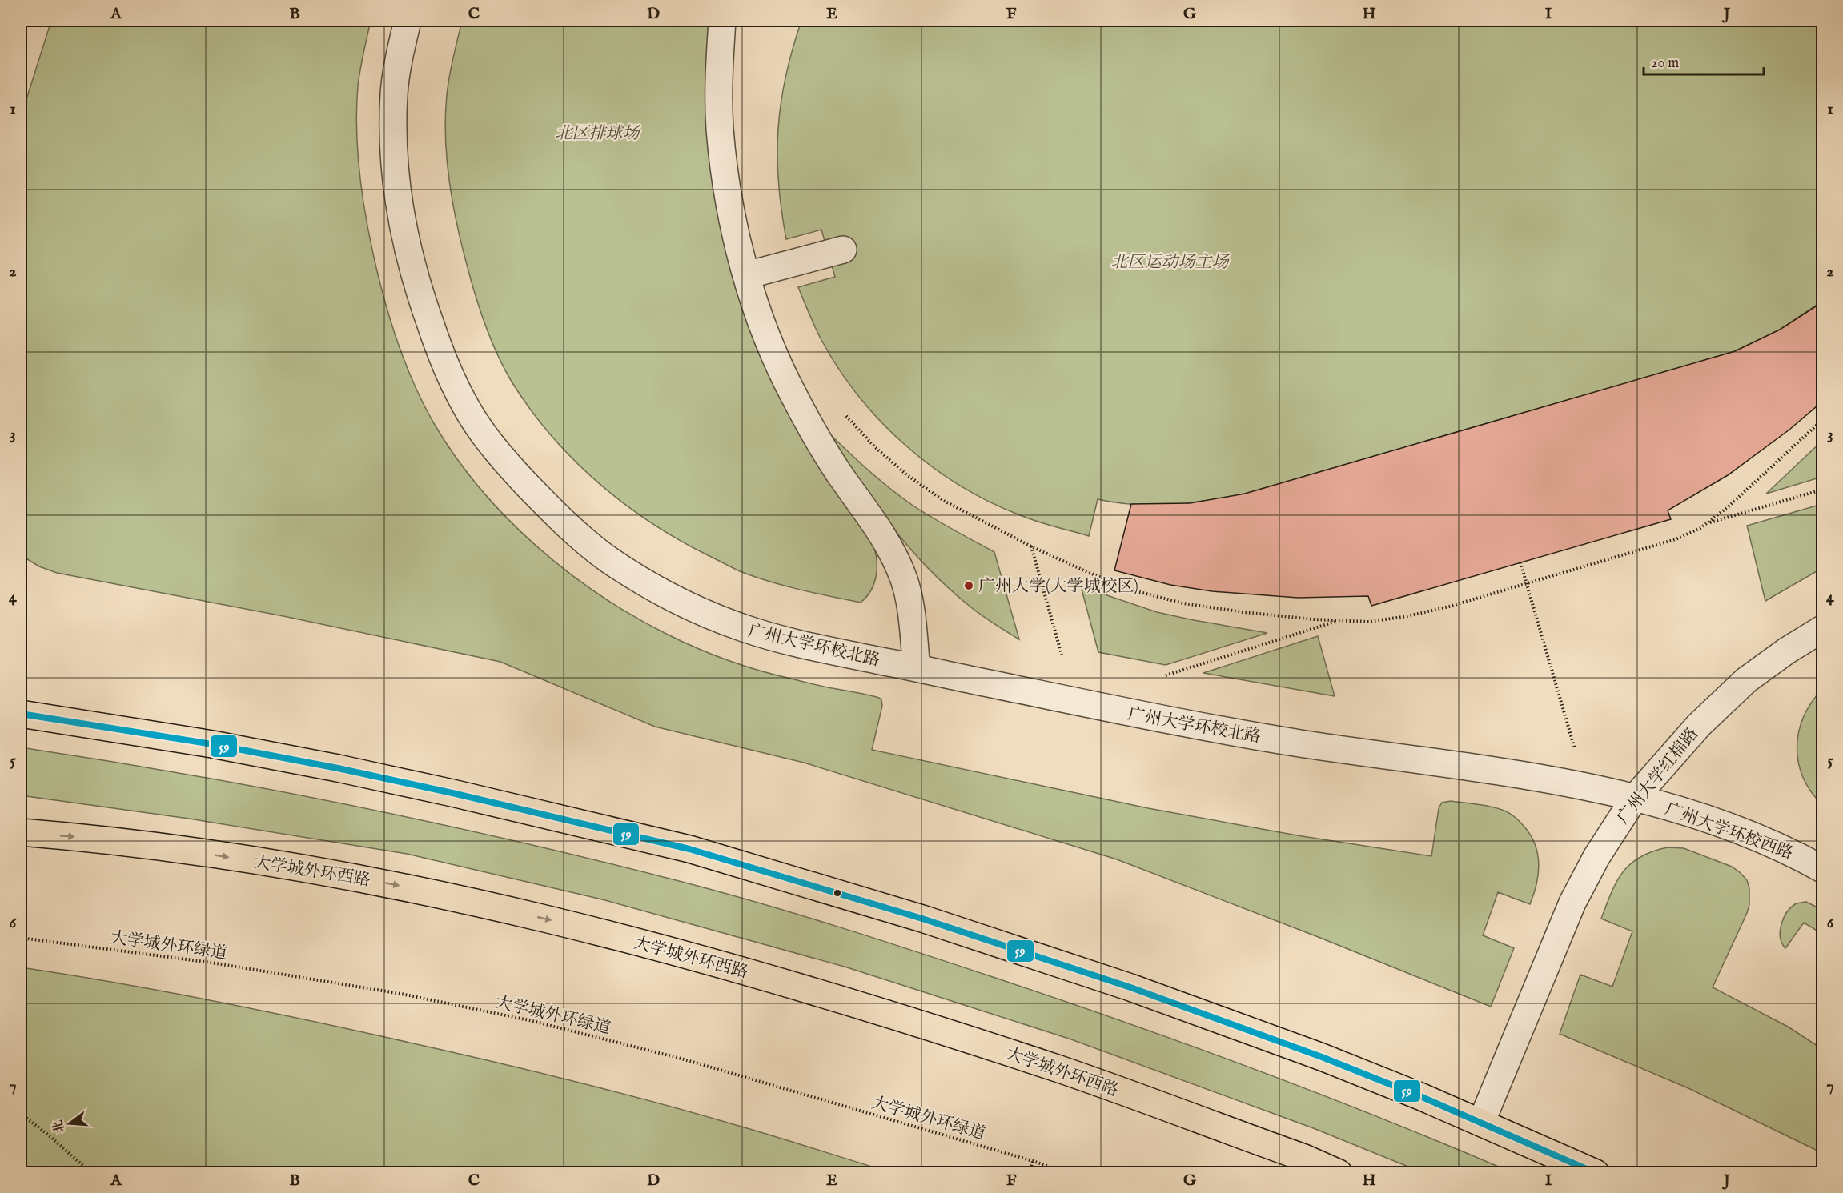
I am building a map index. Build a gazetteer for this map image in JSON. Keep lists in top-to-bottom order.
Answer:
{
  "streets": {
    "main road": ["大学城外环西路"],
    "lane": ["广州大学环校北路", "广州大学红棉路", "广州大学环校西路"],
    "path": ["大学城外环绿道"]
  },
  "crossings": [
    ["广州大学环校北路", "广州大学红棉路"],
    ["广州大学环校北路", "广州大学环校西路"],
    ["广州大学红棉路", "广州大学环校西路"]
  ],
  "parks": ["北区排球场", "北区运动场主场"],
  "places": ["广州大学(大学城校区)"],
  "lines": ["transit line 59"],
  "scale_bar": "20 m",
  "north": "left",
  "grid": {
    "columns": [
      "A",
      "B",
      "C",
      "D",
      "E",
      "F",
      "G",
      "H",
      "I",
      "J"
    ],
    "rows": [
      "1",
      "2",
      "3",
      "4",
      "5",
      "6",
      "7"
    ]
  }
}
